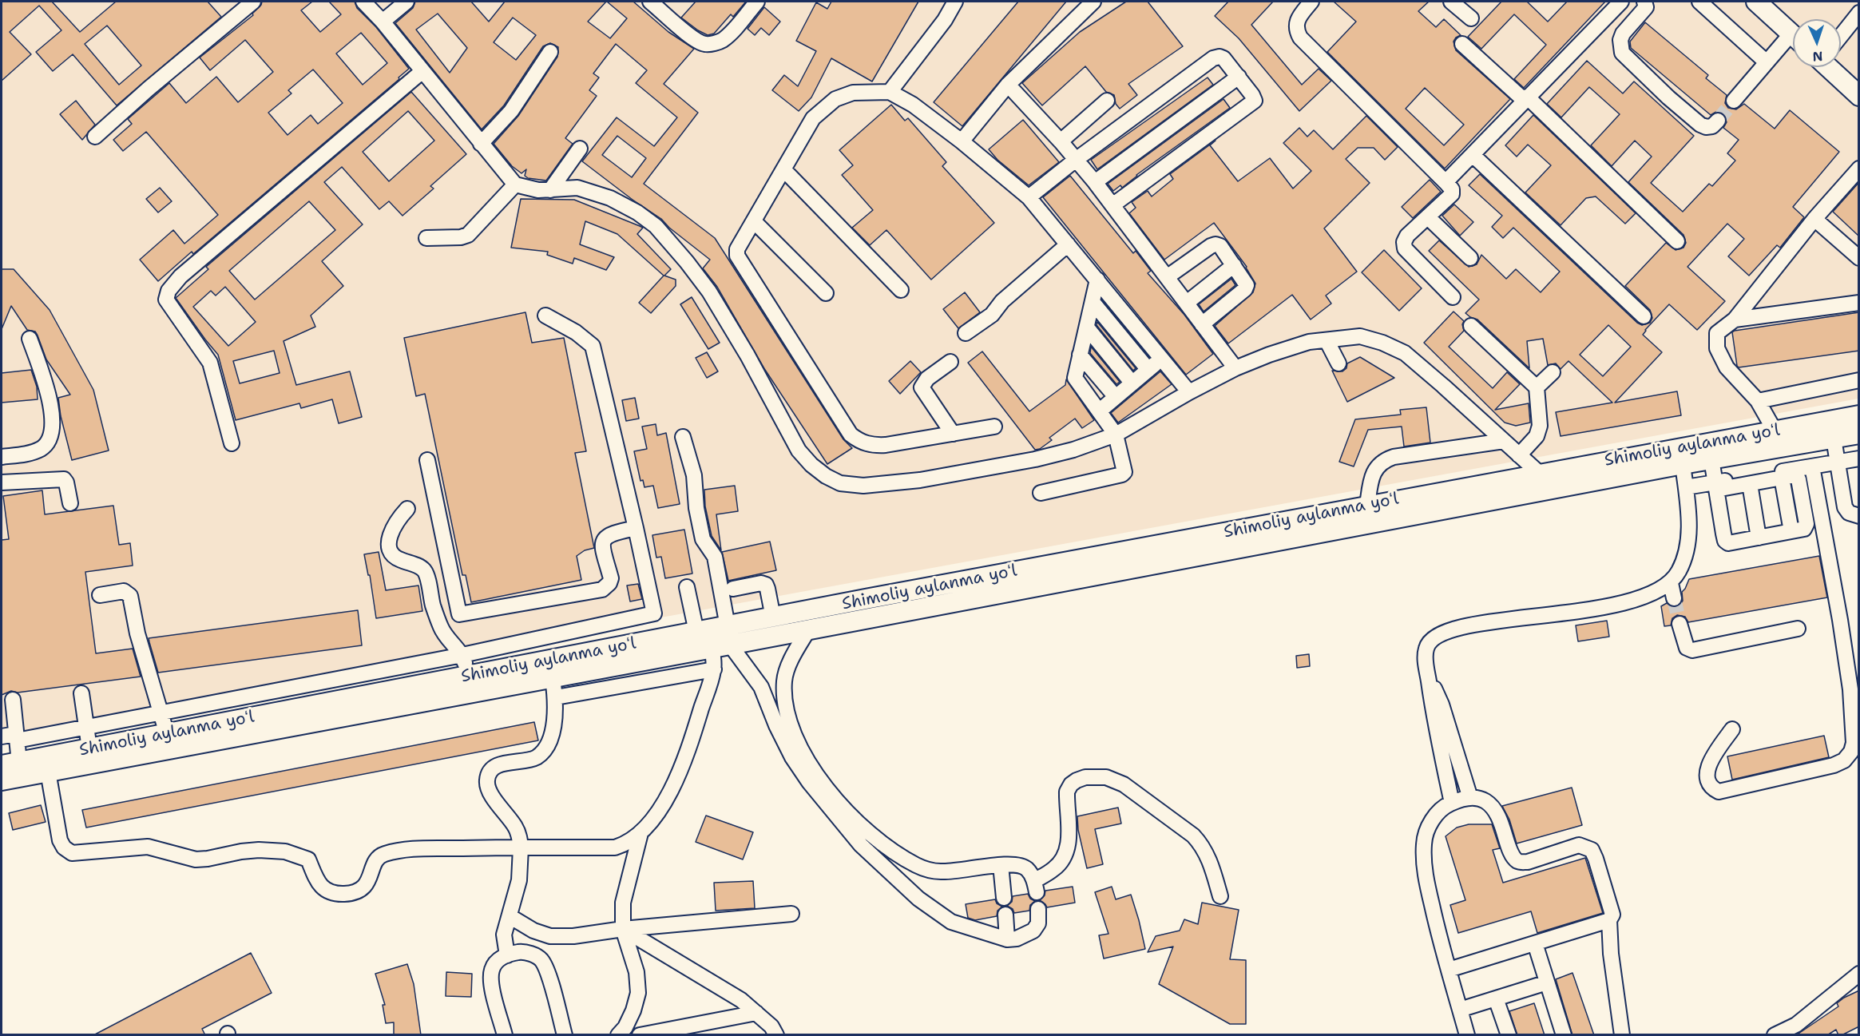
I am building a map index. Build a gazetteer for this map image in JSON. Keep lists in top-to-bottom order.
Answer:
{
  "streets": {
    "main road": ["Shimoliy aylanma yoʻl"]
  },
  "north": "bottom"
}
